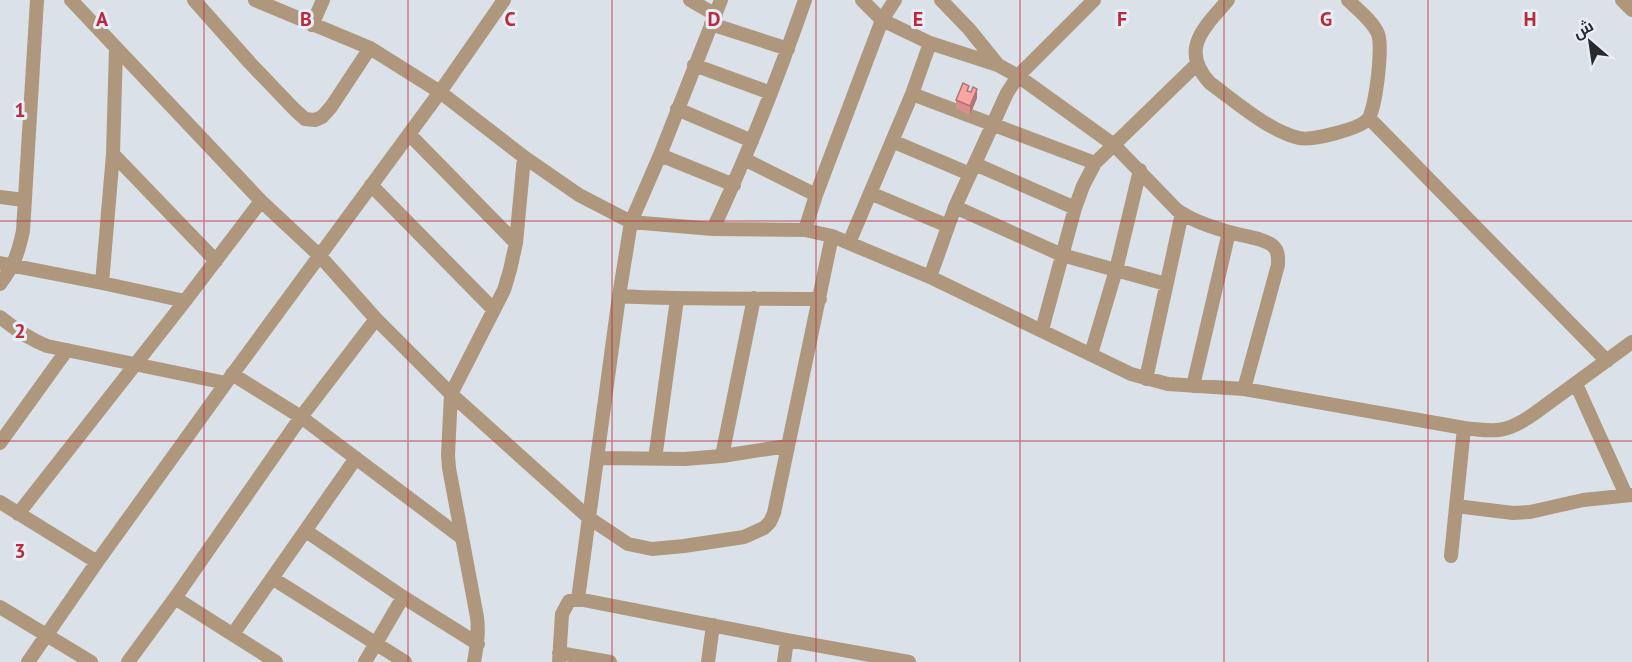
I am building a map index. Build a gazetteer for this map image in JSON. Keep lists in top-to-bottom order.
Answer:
{
  "north": "top left",
  "grid": {
    "columns": [
      "A",
      "B",
      "C",
      "D",
      "E",
      "F",
      "G",
      "H"
    ],
    "rows": ["1", "2", "3"]
  }
}
